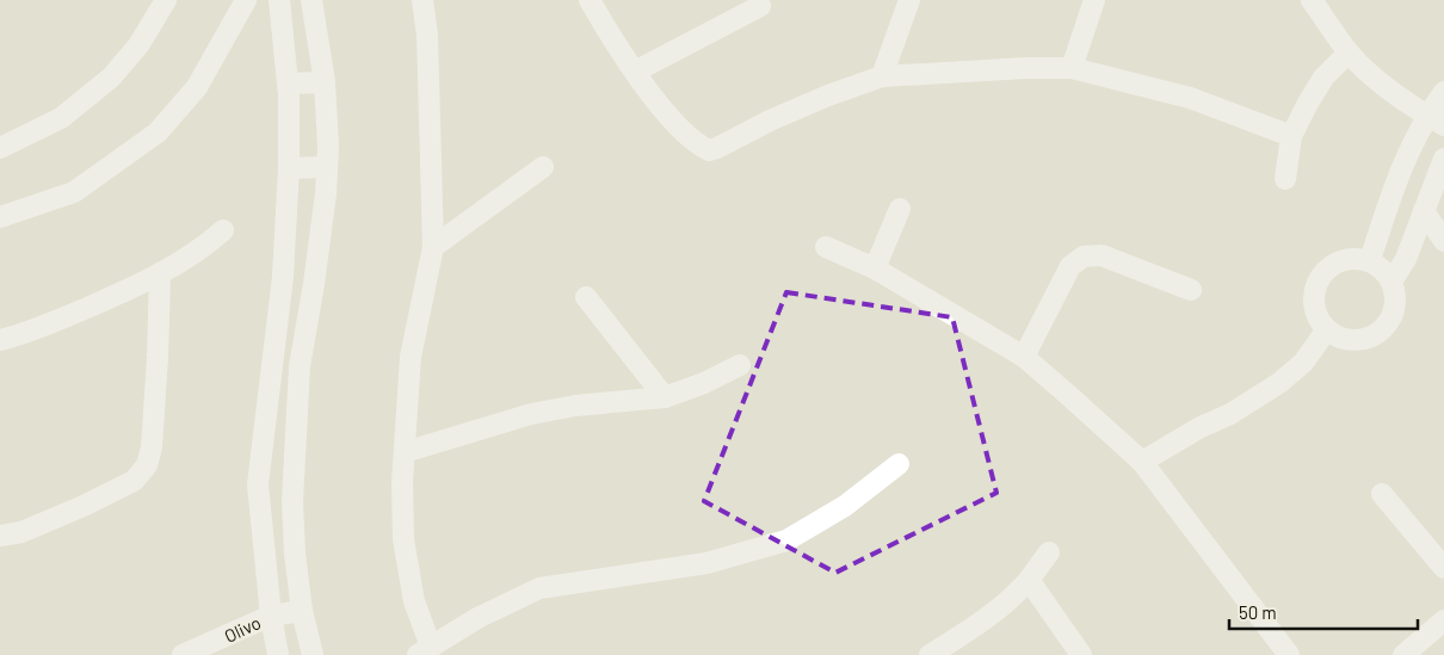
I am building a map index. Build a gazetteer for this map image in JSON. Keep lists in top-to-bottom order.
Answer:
{
  "streets": {
    "street": ["Olivo"]
  },
  "scale_bar": "50 m"
}
